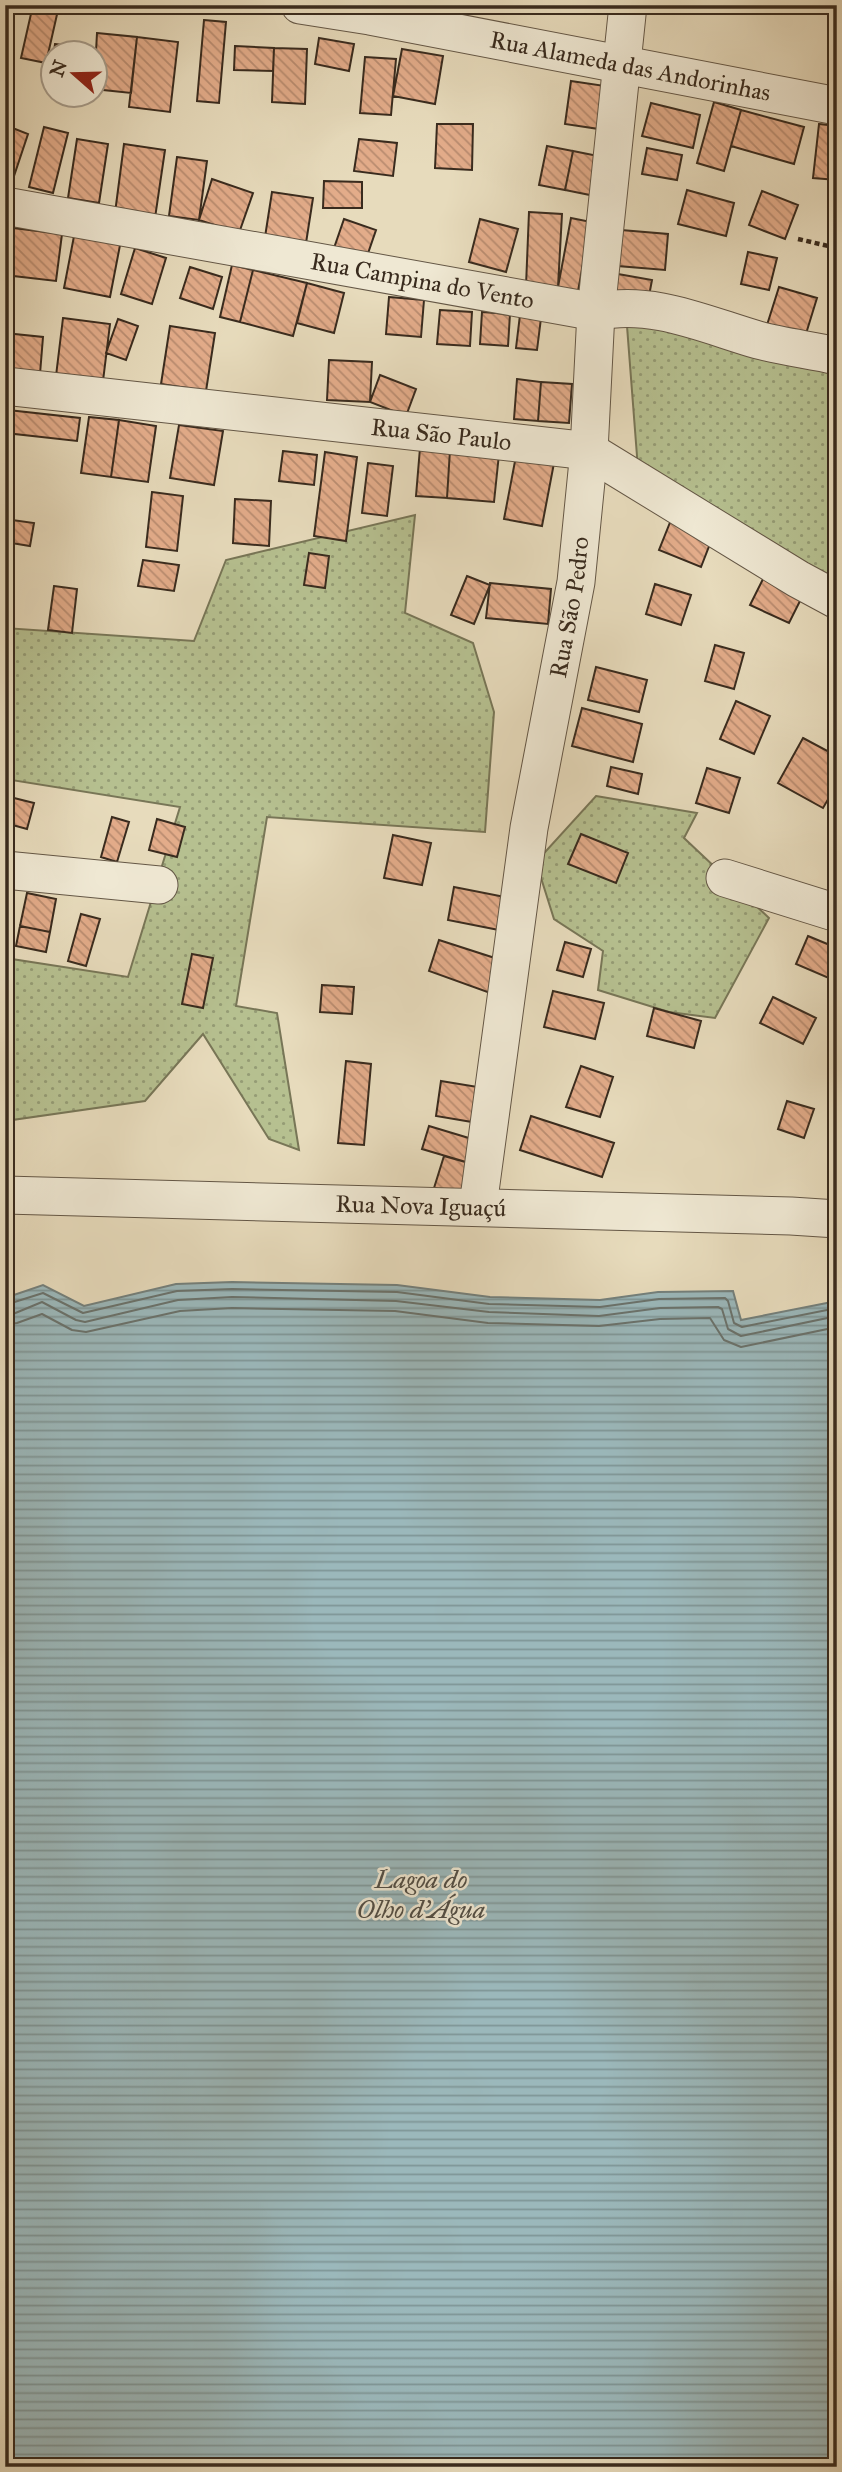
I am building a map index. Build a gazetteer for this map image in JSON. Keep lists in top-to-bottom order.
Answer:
{
  "streets": {
    "street": [
      "Rua Alameda das Andorinhas",
      "Rua Campina do Vento",
      "Rua São Paulo",
      "Rua São Pedro",
      "Rua Nova Iguaçú"
    ]
  },
  "crossings": [
    ["Rua Alameda das Andorinhas", "Rua São Pedro"],
    ["Rua Campina do Vento", "Rua São Pedro"],
    ["Rua São Paulo", "Rua São Pedro"],
    ["Rua São Pedro", "Rua Nova Iguaçú"]
  ],
  "water": ["Lagoa do Olho d'Água"],
  "north": "left"
}
